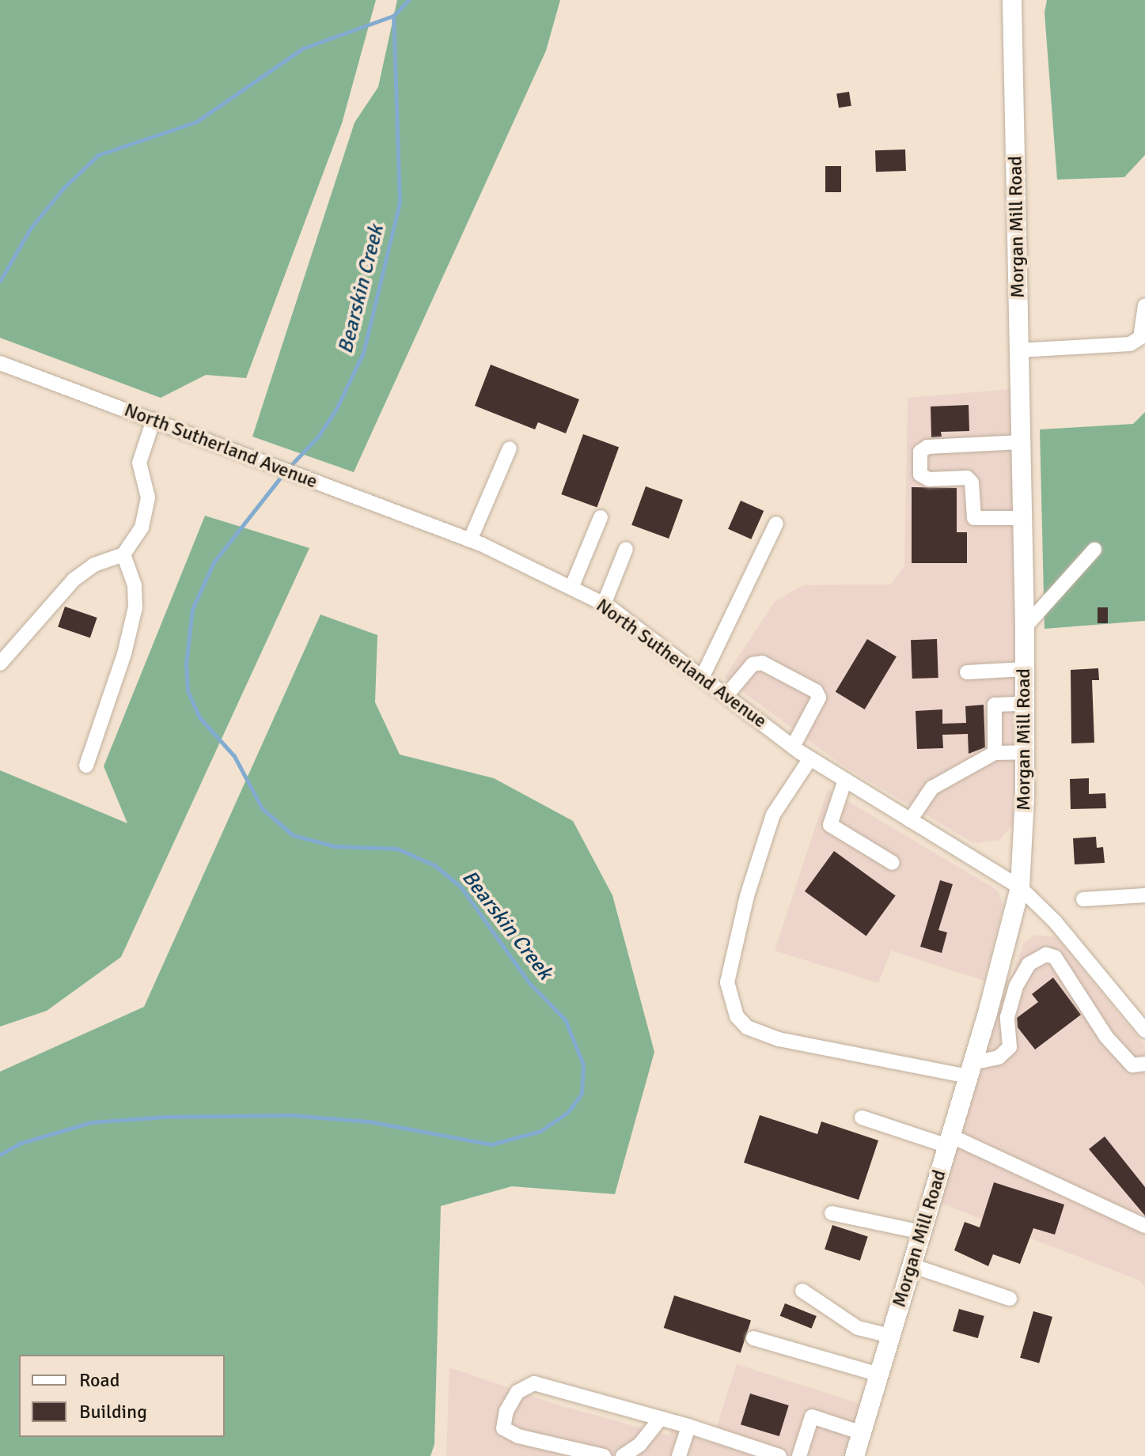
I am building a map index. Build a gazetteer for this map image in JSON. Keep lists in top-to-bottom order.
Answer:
{
  "streets": {
    "main road": ["Morgan Mill Road"],
    "street": ["North Sutherland Avenue"]
  },
  "crossings": [
    ["Morgan Mill Road", "North Sutherland Avenue"]
  ],
  "water": ["Bearskin Creek"],
  "legend": ["Road", "Building"]
}
